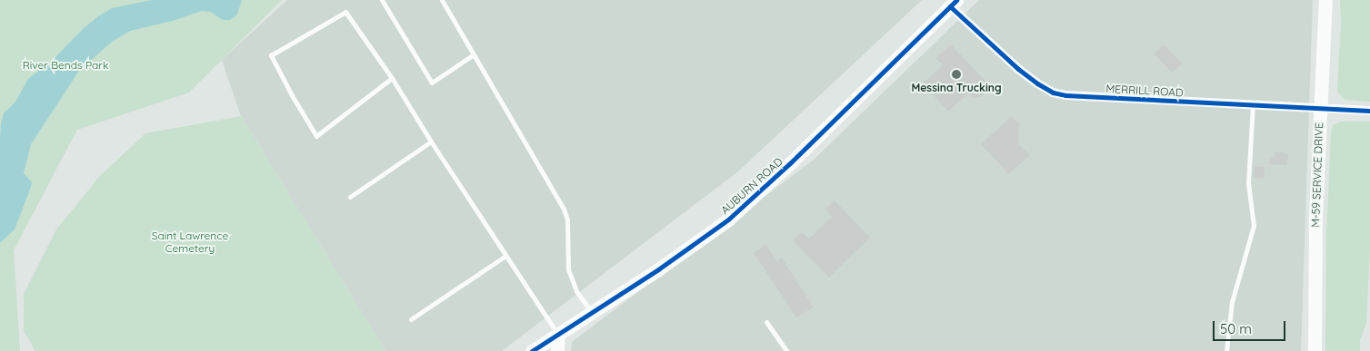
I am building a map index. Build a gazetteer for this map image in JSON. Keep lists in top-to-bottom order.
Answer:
{
  "streets": {
    "street": ["MERRILL ROAD", "M-59 SERVICE DRIVE", "AUBURN ROAD"]
  },
  "crossings": [
    ["MERRILL ROAD", "M-59 SERVICE DRIVE"],
    ["MERRILL ROAD", "AUBURN ROAD"]
  ],
  "parks": ["River Bends Park", "Saint Lawrence Cemetery"],
  "places": ["Messina Trucking"],
  "scale_bar": "50 m"
}
